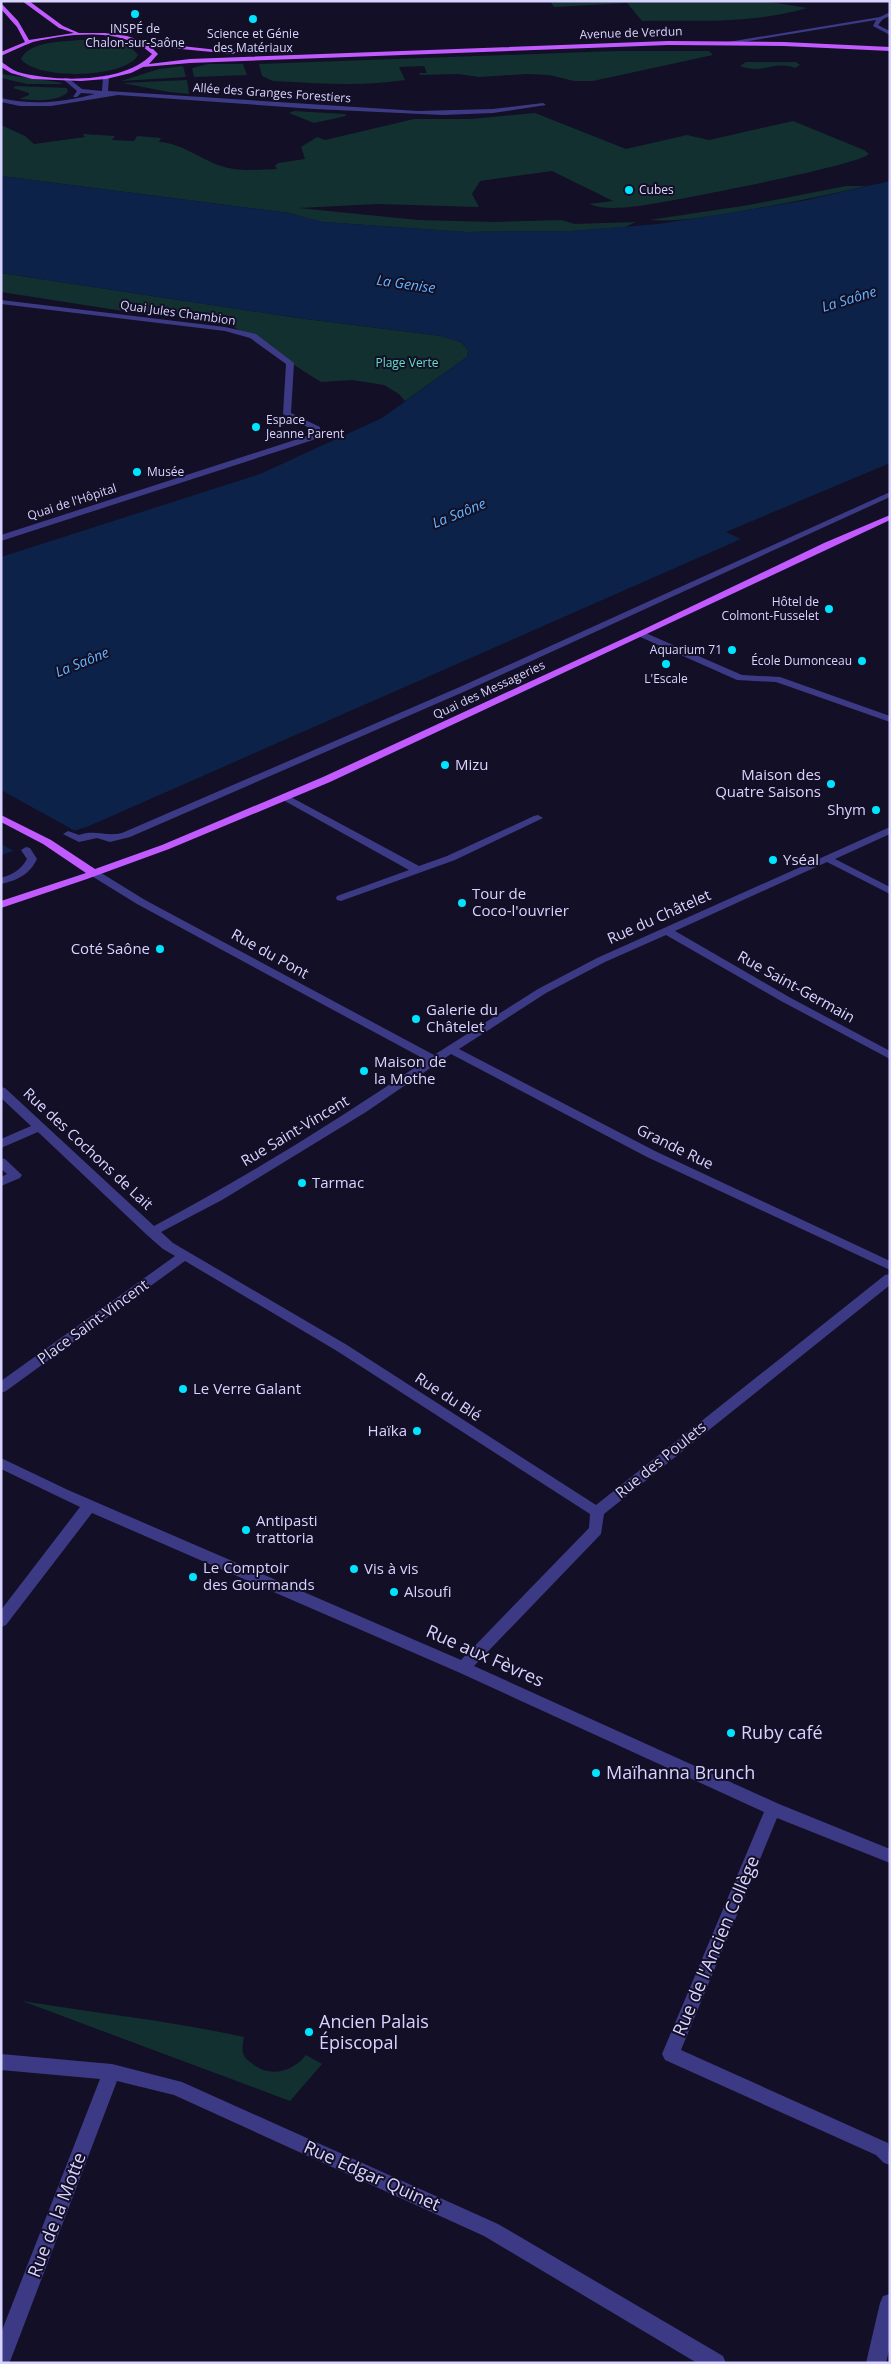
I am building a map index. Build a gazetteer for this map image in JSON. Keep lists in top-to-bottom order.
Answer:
{
  "streets": {
    "main road": ["Avenue de Verdun", "Quai des Messageries"],
    "street": [
      "Allée des Granges Forestiers",
      "Quai Jules Chambion",
      "Quai de l'Hôpital",
      "Rue du Châtelet",
      "Rue du Pont",
      "Rue Saint-Germain",
      "Rue Saint-Vincent",
      "Grande Rue",
      "Rue des Cochons de Lait",
      "Place Saint-Vincent",
      "Rue du Blé",
      "Rue des Poulets",
      "Rue aux Fèvres",
      "Rue de l'Ancien Collège",
      "Rue Edgar Quinet",
      "Rue de la Motte"
    ]
  },
  "crossings": [
    ["Quai Jules Chambion", "Quai de l'Hôpital"],
    ["Quai des Messageries", "Rue du Pont"],
    ["Rue du Châtelet", "Rue Saint-Germain"],
    ["Rue du Châtelet", "Rue Saint-Vincent"],
    ["Rue du Châtelet", "Grande Rue"],
    ["Rue du Pont", "Rue Saint-Vincent"],
    ["Rue Saint-Vincent", "Grande Rue"],
    ["Rue Saint-Vincent", "Rue des Cochons de Lait"],
    ["Place Saint-Vincent", "Rue du Blé"],
    ["Rue du Blé", "Rue des Poulets"],
    ["Rue aux Fèvres", "Rue de l'Ancien Collège"],
    ["Rue Edgar Quinet", "Rue de la Motte"]
  ],
  "water": ["La Genise", "La Saône"],
  "parks": ["Plage Verte"],
  "places": [
    "INSPÉ de Chalon-sur-Saône",
    "Science et Génie des Matériaux",
    "Cubes",
    "Espace Jeanne Parent",
    "Musée",
    "Hôtel de Colmont-Fusselet",
    "Aquarium 71",
    "École Dumonceau",
    "L'Escale",
    "Mizu",
    "Maison des Quatre Saisons",
    "Shym",
    "Yséal",
    "Tour de Coco-l'ouvrier",
    "Coté Saône",
    "Galerie du Châtelet",
    "Maison de la Mothe",
    "Tarmac",
    "Le Verre Galant",
    "Haïka",
    "Antipasti trattoria",
    "Vis à vis",
    "Le Comptoir des Gourmands",
    "Alsoufi",
    "Ruby café",
    "Maïhanna Brunch",
    "Ancien Palais Épiscopal"
  ]
}
